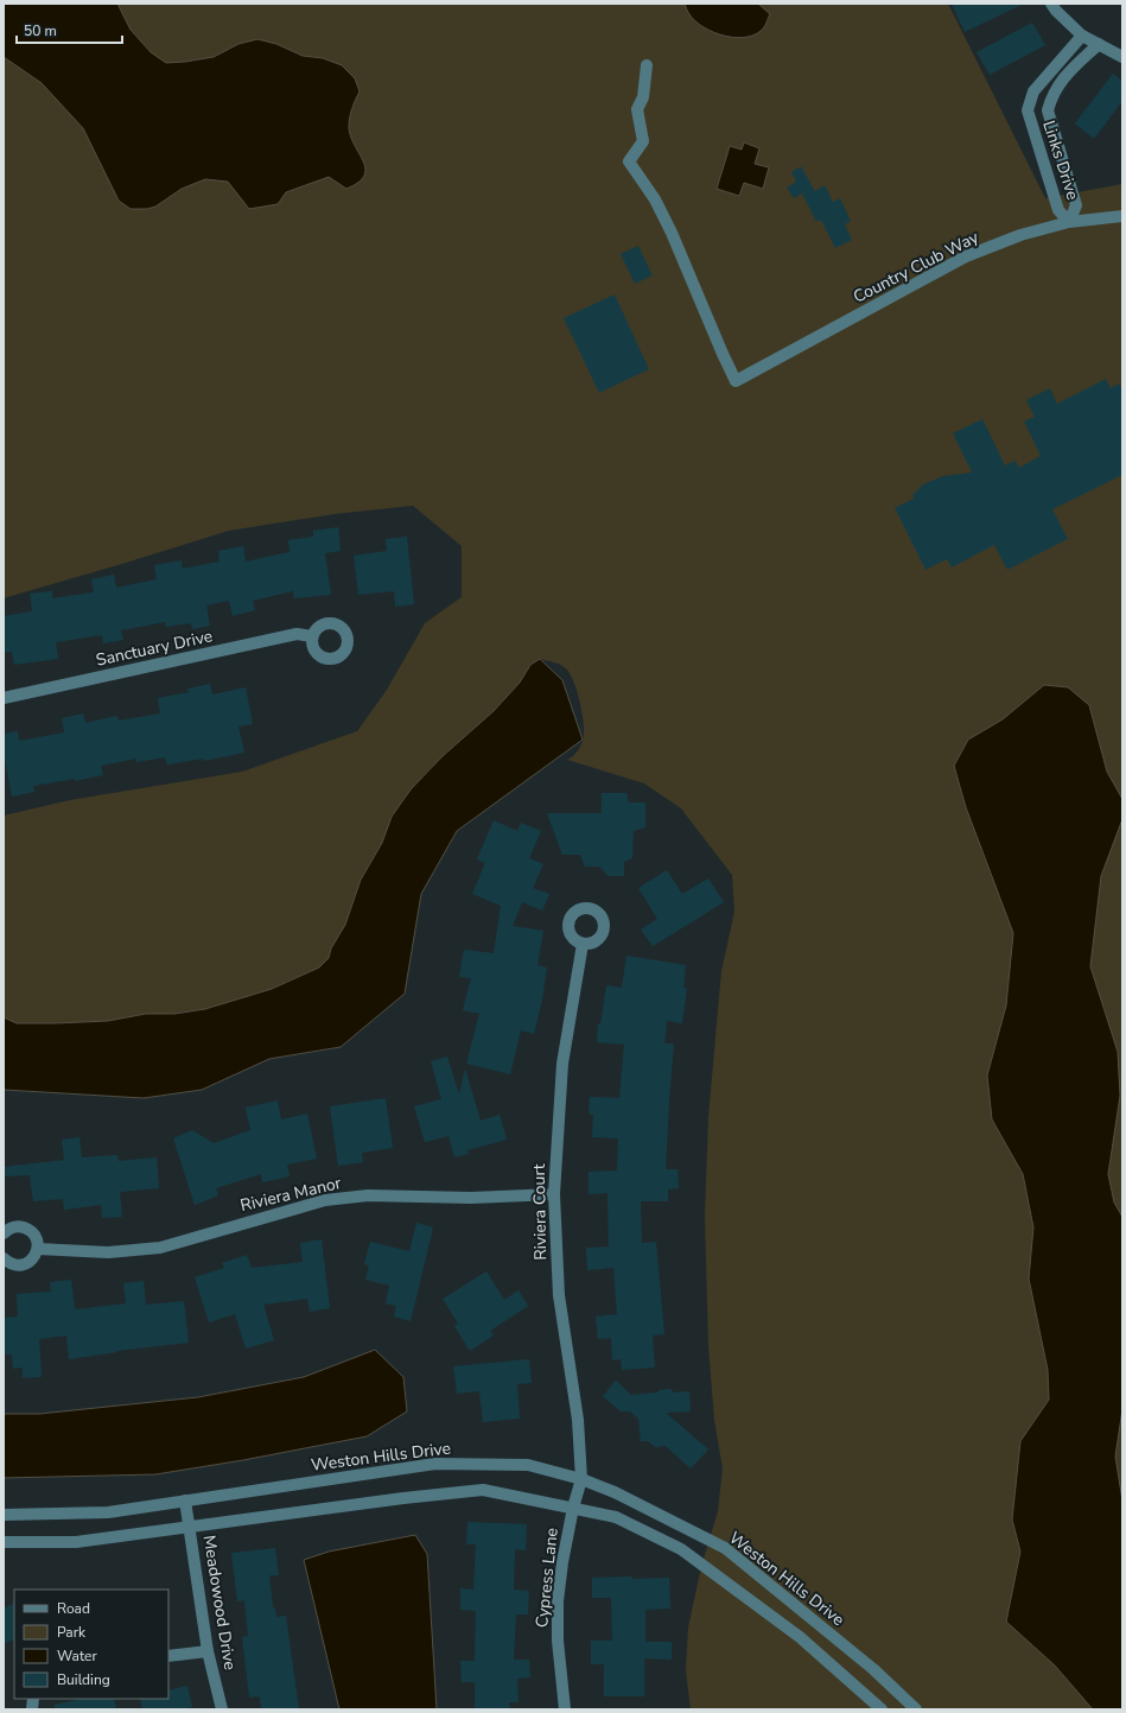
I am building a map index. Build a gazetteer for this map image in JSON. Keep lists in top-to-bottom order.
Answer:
{
  "streets": {
    "street": [
      "Links Drive",
      "Country Club Way",
      "Sanctuary Drive",
      "Riviera Manor",
      "Riviera Court",
      "Weston Hills Drive",
      "Cypress Lane",
      "Meadowood Drive"
    ]
  },
  "crossings": [
    ["Links Drive", "Country Club Way"],
    ["Riviera Manor", "Riviera Court"],
    ["Riviera Court", "Weston Hills Drive"],
    ["Riviera Court", "Cypress Lane"],
    ["Weston Hills Drive", "Cypress Lane"],
    ["Weston Hills Drive", "Meadowood Drive"]
  ],
  "legend": [
    "Road",
    "Park",
    "Water",
    "Building"
  ],
  "scale_bar": "50 m"
}
